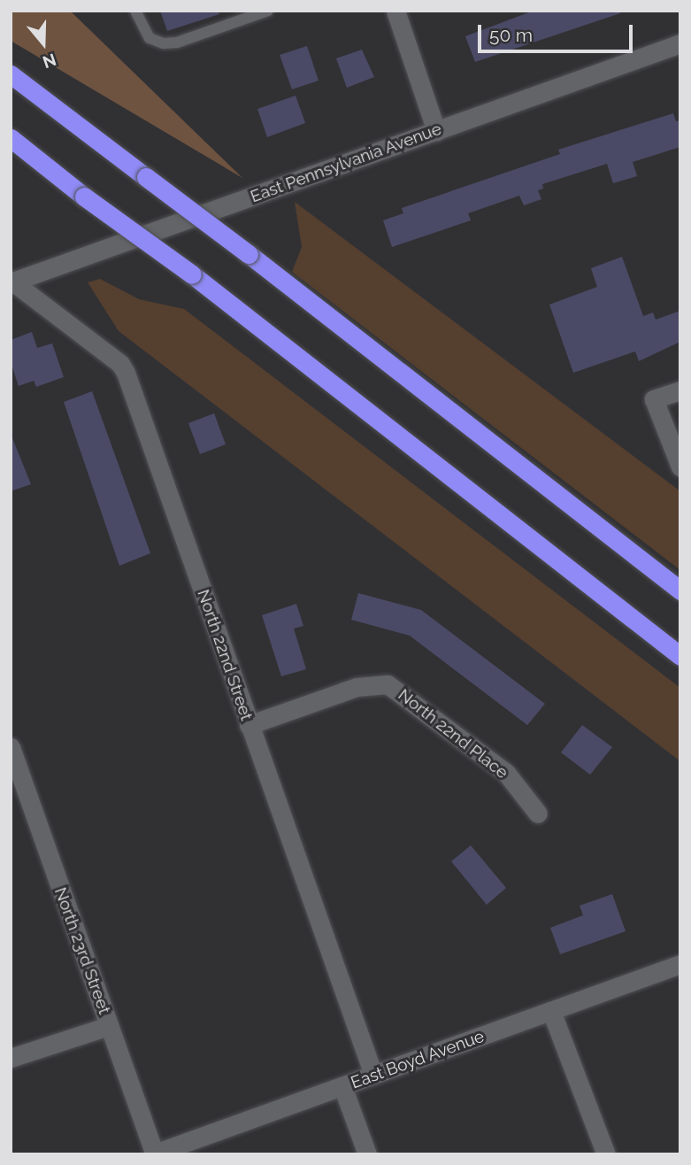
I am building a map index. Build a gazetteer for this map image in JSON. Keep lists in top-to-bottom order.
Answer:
{
  "streets": {
    "street": [
      "East Pennsylvania Avenue",
      "North 22nd Street",
      "North 22nd Place",
      "North 23rd Street",
      "East Boyd Avenue"
    ]
  },
  "crossings": [
    ["East Pennsylvania Avenue", "North 22nd Street"],
    ["North 22nd Street", "North 22nd Place"],
    ["North 22nd Street", "East Boyd Avenue"],
    ["North 23rd Street", "East Boyd Avenue"]
  ],
  "scale_bar": "50 m",
  "north": "bottom"
}
